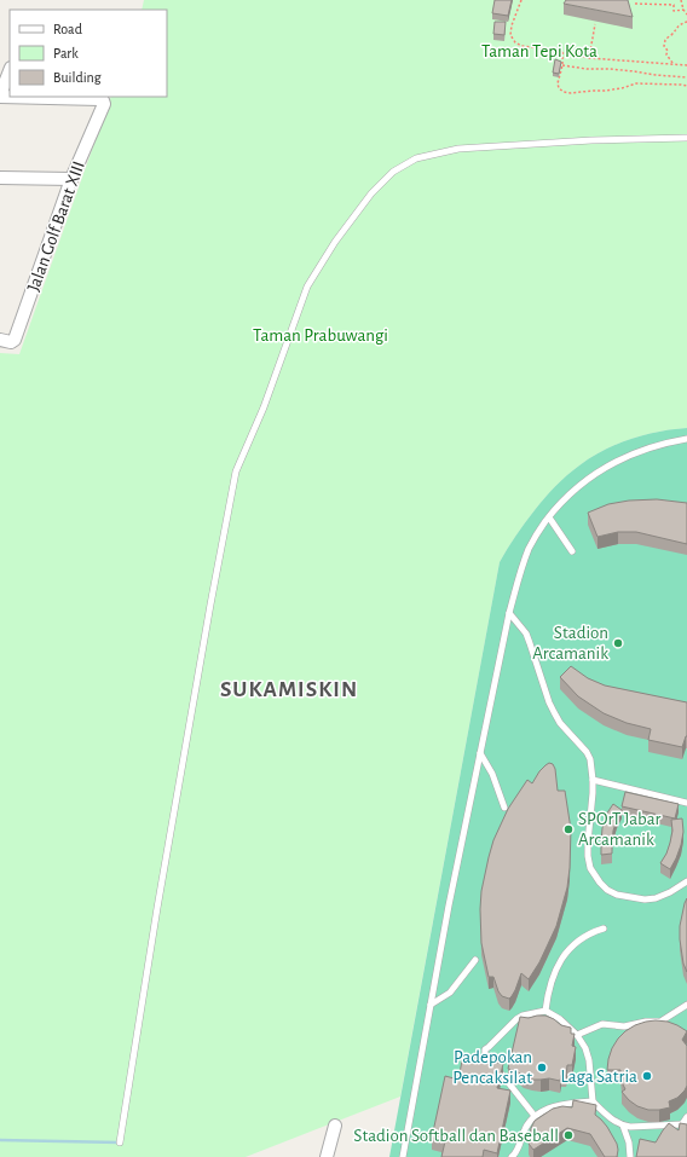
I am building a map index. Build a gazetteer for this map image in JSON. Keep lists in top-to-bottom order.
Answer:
{
  "streets": {
    "street": ["Jalan Golf Barat XIII"]
  },
  "districts": ["SUKAMISKIN"],
  "parks": ["Taman Tepi Kota", "Taman Prabuwangi"],
  "places": [
    "Stadion Arcamanik",
    "SPOrT Jabar Arcamanik",
    "Padepokan Pencaksilat",
    "Laga Satria",
    "Stadion Softball dan Baseball"
  ],
  "legend": ["Road", "Park", "Building"]
}
